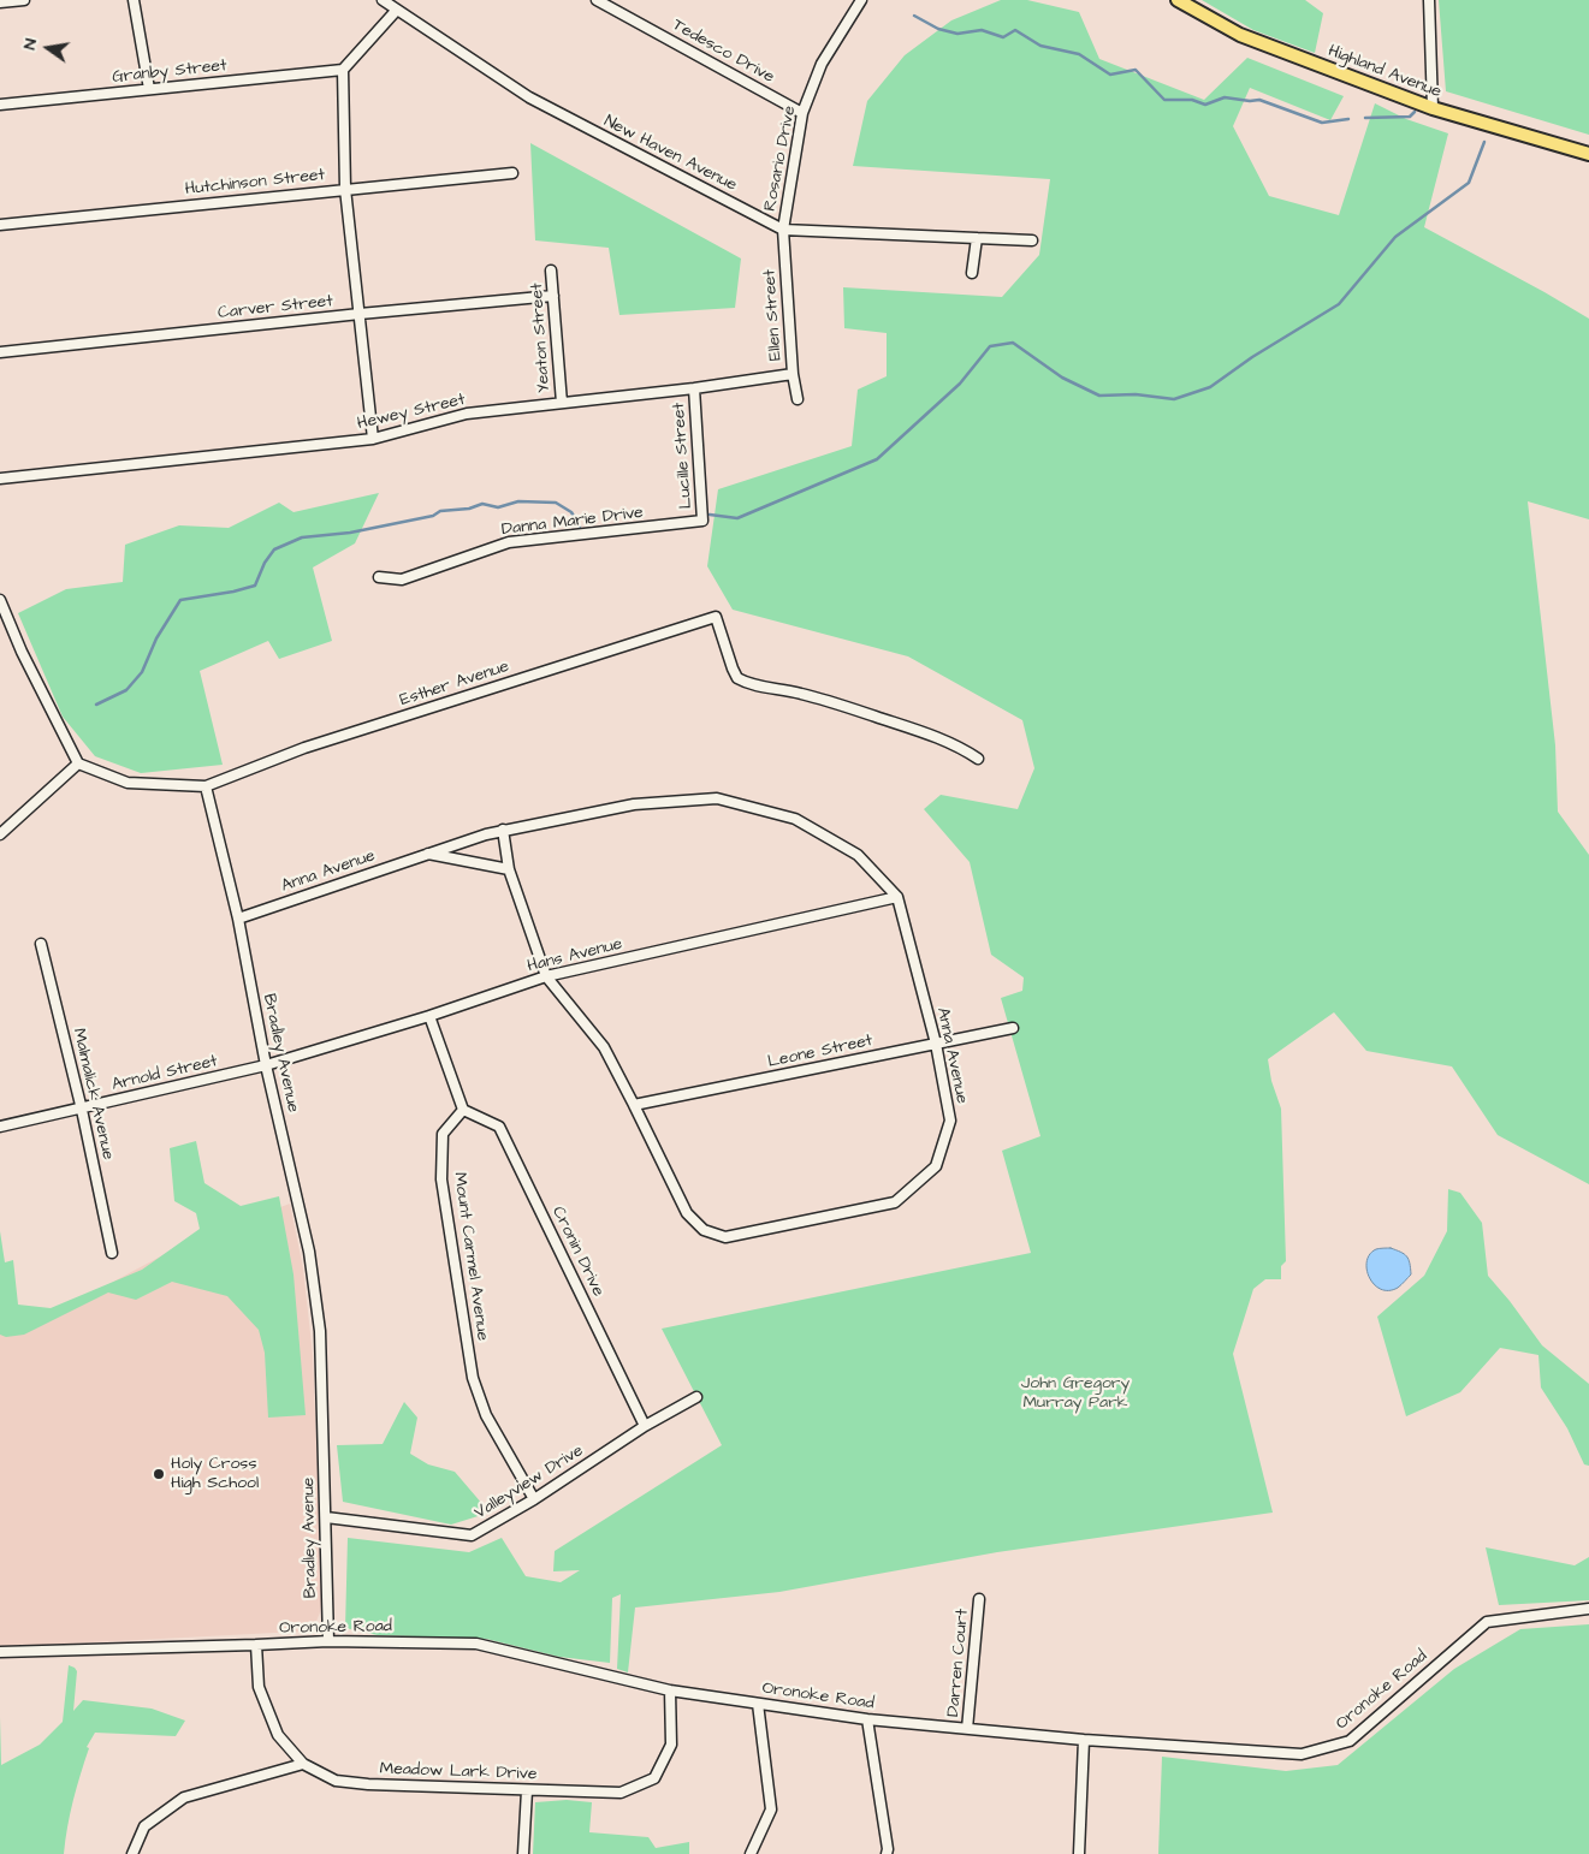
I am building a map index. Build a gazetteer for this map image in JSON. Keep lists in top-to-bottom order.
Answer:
{
  "streets": {
    "main road": ["Highland Avenue"],
    "street": [
      "Tedesco Drive",
      "Granby Street",
      "New Haven Avenue",
      "Rosario Drive",
      "Hutchinson Street",
      "Carver Street",
      "Ellen Street",
      "Yeaton Street",
      "Hewey Street",
      "Lucille Street",
      "Danna Marie Drive",
      "Esther Avenue",
      "Anna Avenue",
      "Hans Avenue",
      "Leone Street",
      "Bradley Avenue",
      "Arnold Street",
      "Malmalick Avenue",
      "Cronin Drive",
      "Mount Carmel Avenue",
      "Valleyview Drive",
      "Oronoke Road",
      "Darren Court",
      "Meadow Lark Drive"
    ]
  },
  "crossings": [
    ["Tedesco Drive", "Rosario Drive"],
    ["New Haven Avenue", "Rosario Drive"],
    ["New Haven Avenue", "Ellen Street"],
    ["Rosario Drive", "Ellen Street"],
    ["Carver Street", "Yeaton Street"],
    ["Ellen Street", "Hewey Street"],
    ["Yeaton Street", "Hewey Street"],
    ["Hewey Street", "Lucille Street"],
    ["Lucille Street", "Danna Marie Drive"],
    ["Esther Avenue", "Bradley Avenue"],
    ["Anna Avenue", "Hans Avenue"],
    ["Anna Avenue", "Leone Street"],
    ["Anna Avenue", "Bradley Avenue"],
    ["Hans Avenue", "Bradley Avenue"],
    ["Hans Avenue", "Arnold Street"],
    ["Bradley Avenue", "Arnold Street"],
    ["Bradley Avenue", "Valleyview Drive"],
    ["Bradley Avenue", "Oronoke Road"],
    ["Arnold Street", "Malmalick Avenue"],
    ["Cronin Drive", "Mount Carmel Avenue"],
    ["Cronin Drive", "Valleyview Drive"],
    ["Mount Carmel Avenue", "Valleyview Drive"],
    ["Oronoke Road", "Darren Court"],
    ["Oronoke Road", "Meadow Lark Drive"]
  ],
  "parks": ["John Gregory Murray Park"],
  "places": ["Holy Cross High School"],
  "north": "left"
}
